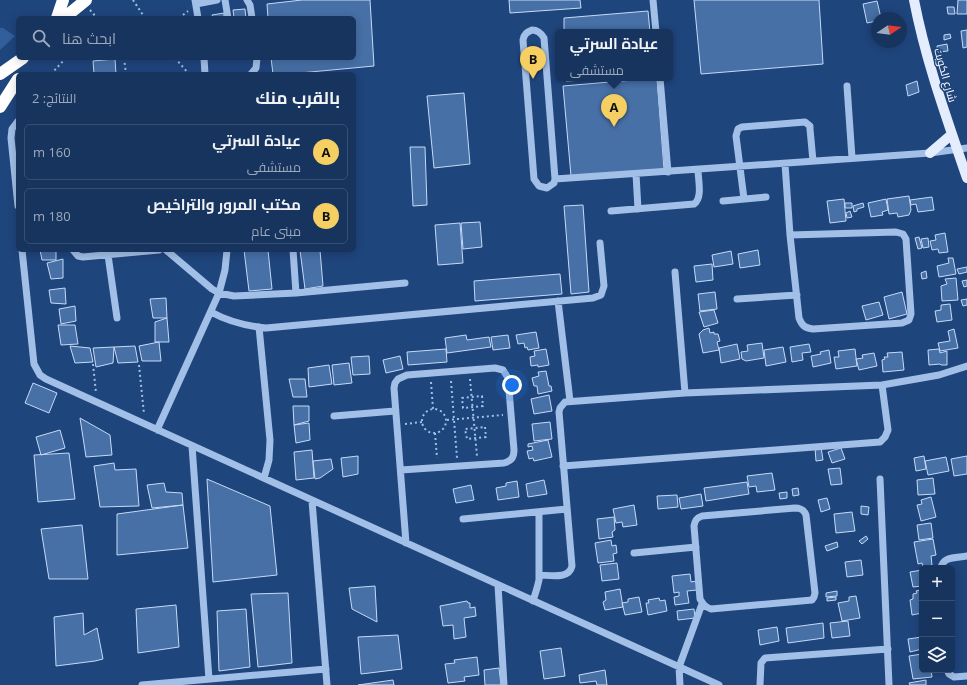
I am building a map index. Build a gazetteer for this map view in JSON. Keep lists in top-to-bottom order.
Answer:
{
  "streets": {
    "main road": ["شارع الكويت"]
  },
  "north": "right",
  "page": {
    "search": "ابحث هنا",
    "popup": ["عيادة السرتي", "مستشفى"],
    "pins": ["B", "A"],
    "heading": ["بالقرب منك", "النتائج: 2"],
    "list": [
      {
        "mark": "A",
        "name": "عيادة السرتي",
        "note": "مستشفى",
        "value": "160 m"
      },
      {
        "mark": "B",
        "name": "مكتب المرور والتراخيص",
        "note": "مبنى عام",
        "value": "180 m"
      }
    ],
    "map_buttons": ["+", "−"]
  }
}
